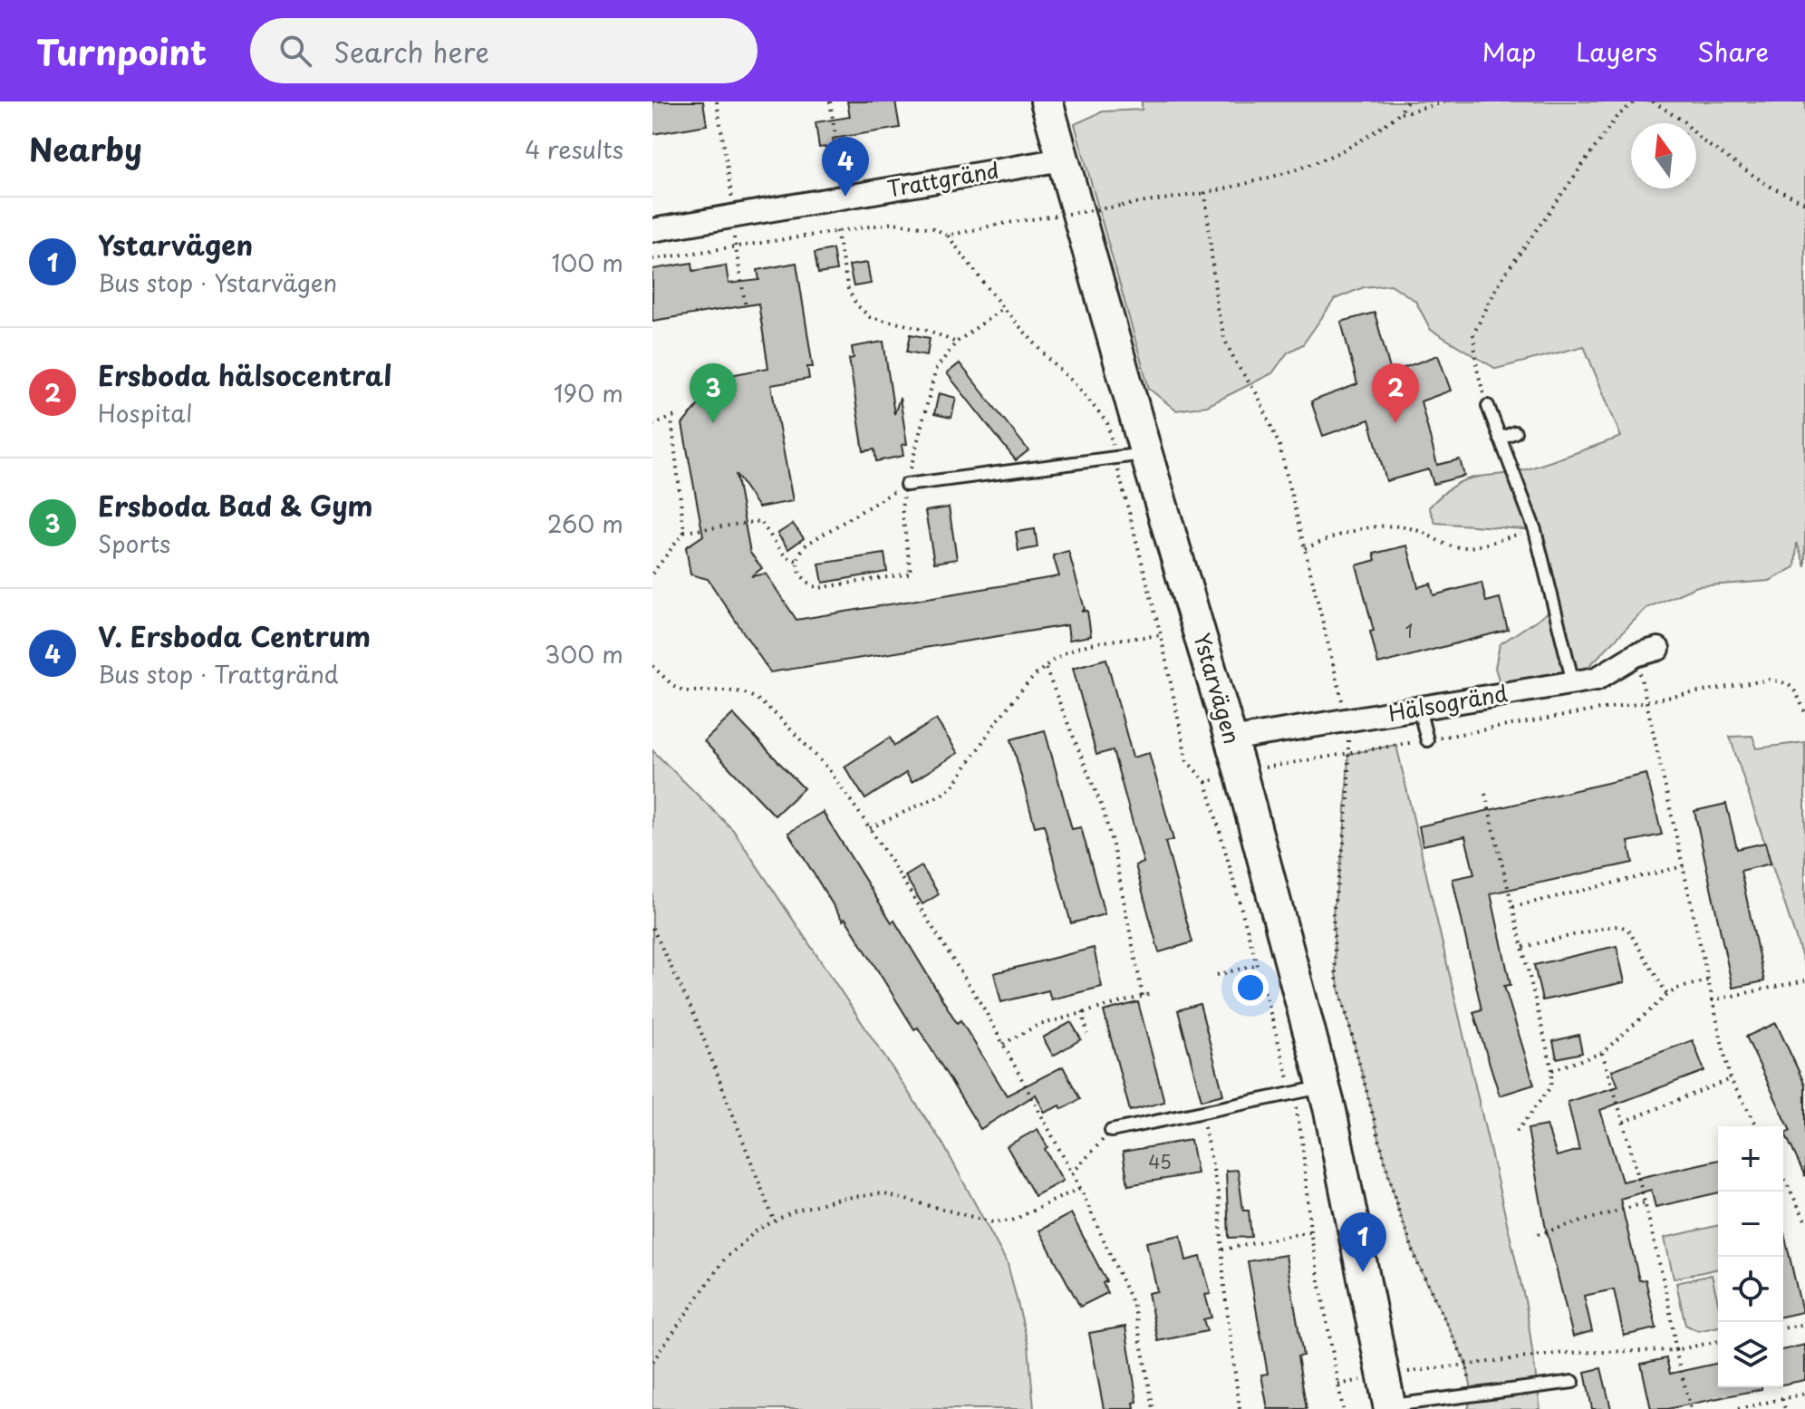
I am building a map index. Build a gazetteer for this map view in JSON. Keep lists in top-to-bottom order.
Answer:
{
  "streets": {
    "street": ["Trattgränd", "Ystarvägen", "Hälsogränd"]
  },
  "crossings": [
    ["Trattgränd", "Ystarvägen"],
    ["Ystarvägen", "Hälsogränd"]
  ],
  "house_numbers": ["1", "45"],
  "north": "top",
  "page": {
    "header": "Turnpoint",
    "search": "Search here",
    "nav": ["Map", "Layers", "Share"],
    "heading": ["Nearby", "4 results"],
    "pins": [
      "4",
      "2",
      "3",
      "1"
    ],
    "list": [
      {
        "mark": "1",
        "name": "Ystarvägen",
        "note": "Bus stop · Ystarvägen",
        "value": "100 m"
      },
      {
        "mark": "2",
        "name": "Ersboda hälsocentral",
        "note": "Hospital",
        "value": "190 m"
      },
      {
        "mark": "3",
        "name": "Ersboda Bad & Gym",
        "note": "Sports",
        "value": "260 m"
      },
      {
        "mark": "4",
        "name": "V. Ersboda Centrum",
        "note": "Bus stop · Trattgränd",
        "value": "300 m"
      }
    ],
    "map_buttons": ["+", "−"]
  }
}
